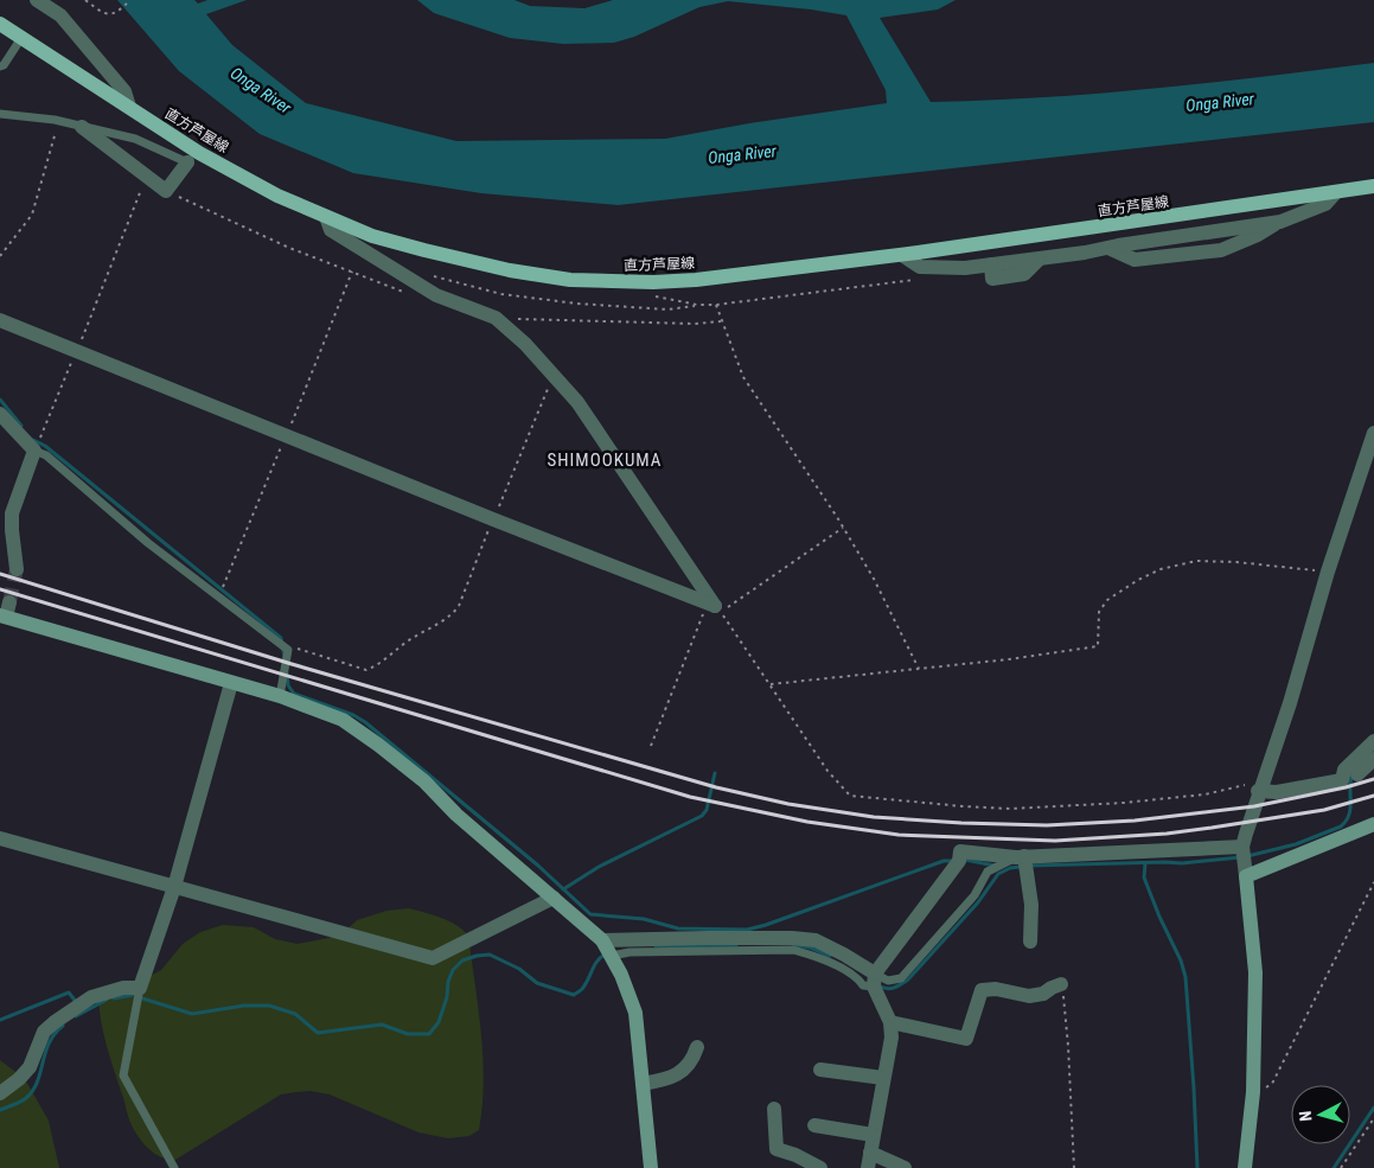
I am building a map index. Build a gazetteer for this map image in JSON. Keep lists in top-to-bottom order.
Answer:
{
  "streets": {
    "main road": ["直方芦屋線"]
  },
  "districts": ["SHIMOOKUMA"],
  "water": ["Onga River"],
  "north": "left"
}
